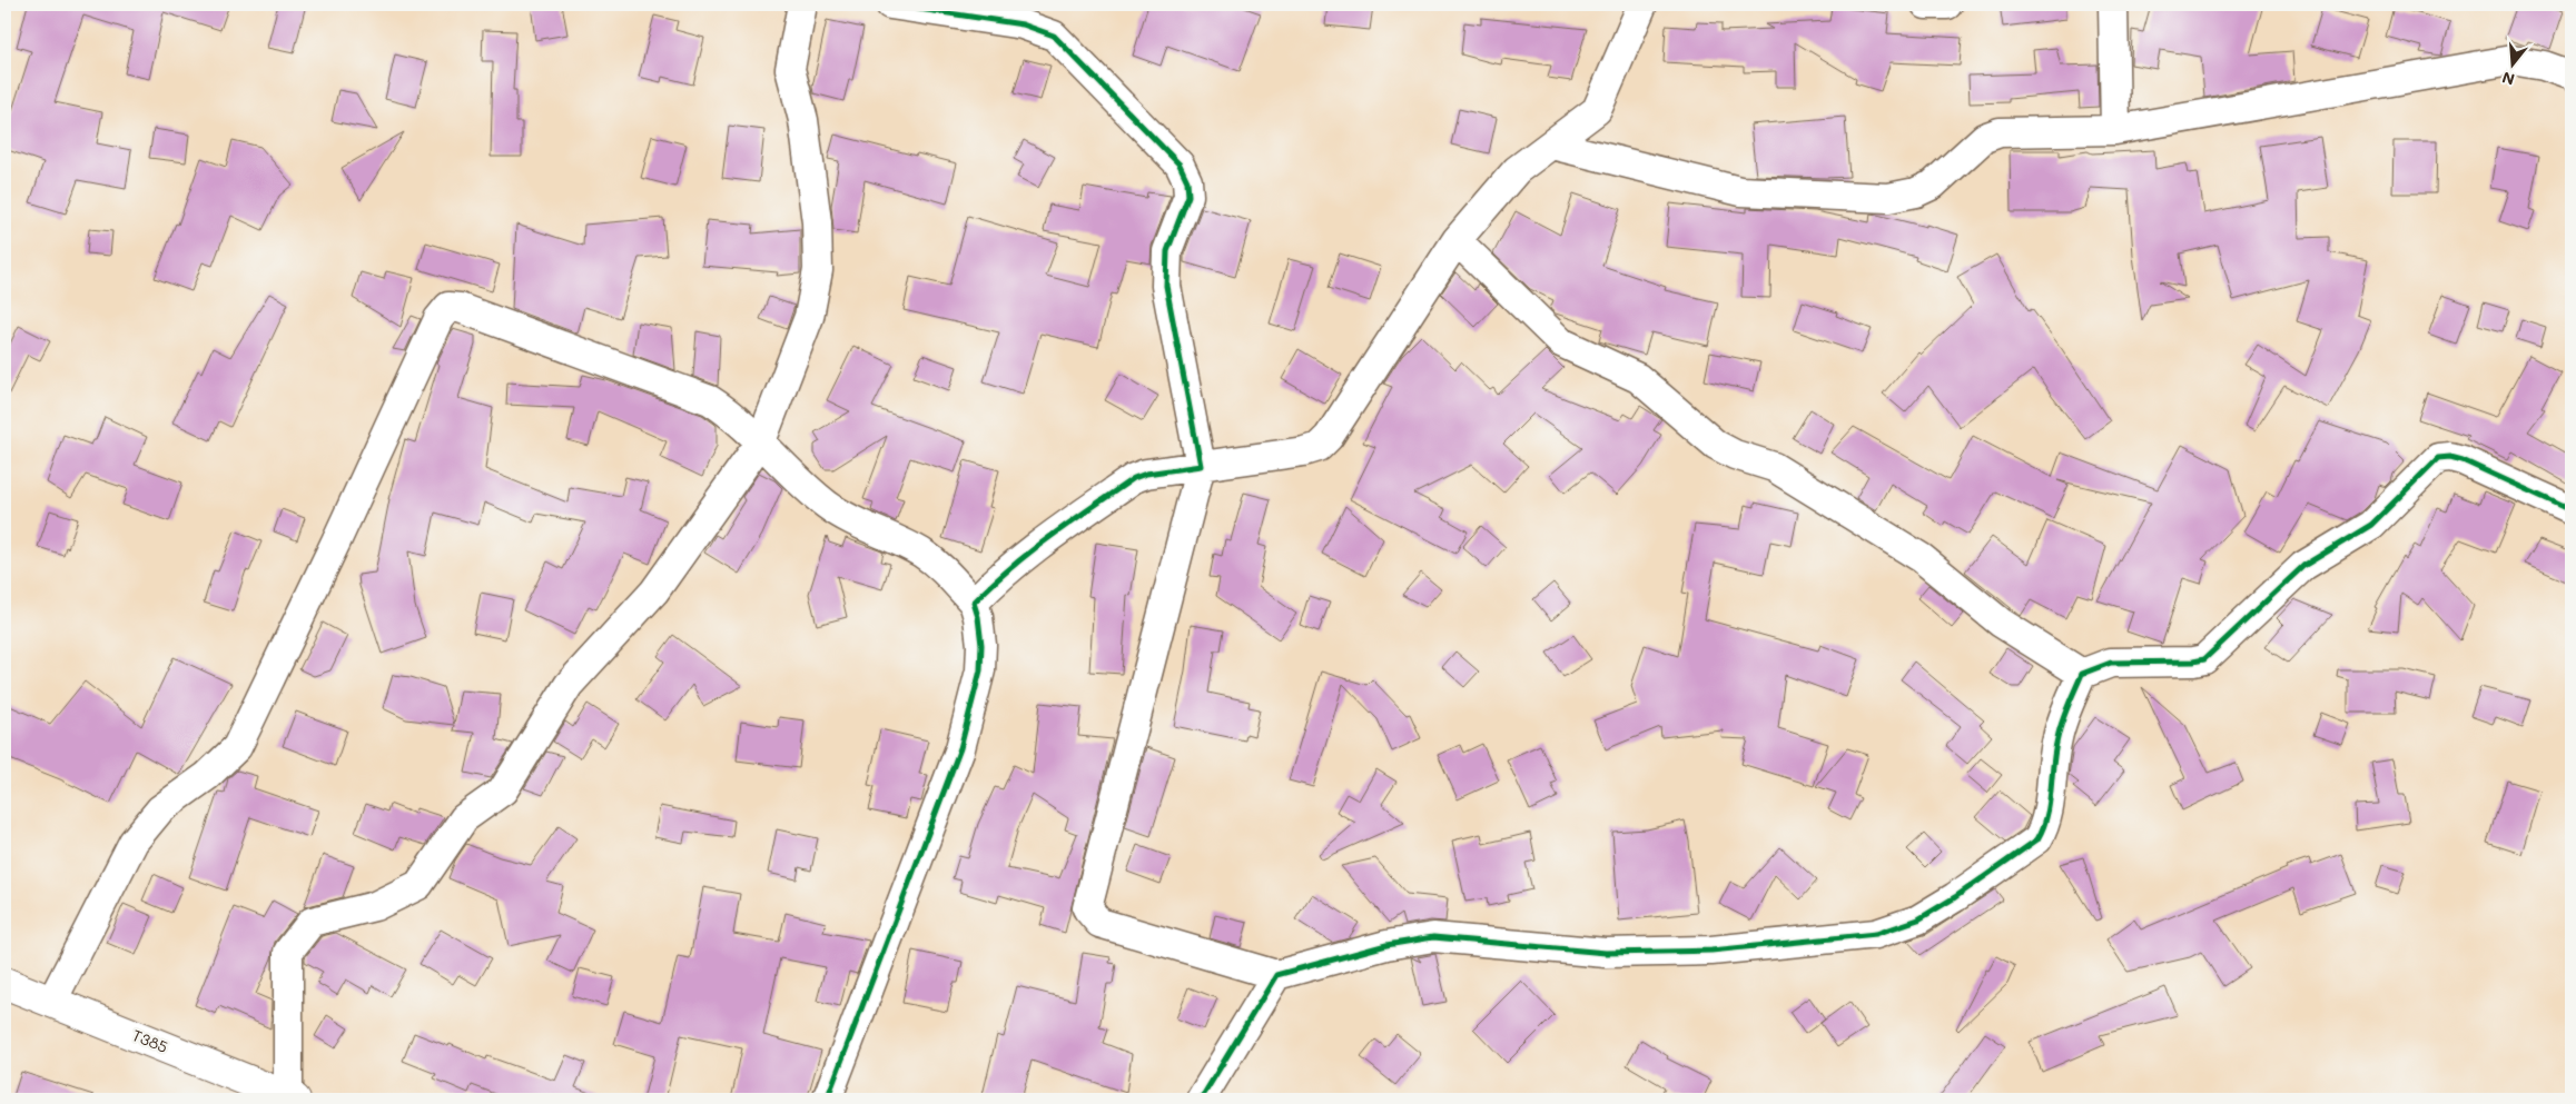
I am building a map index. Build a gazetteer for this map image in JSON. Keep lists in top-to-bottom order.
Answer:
{
  "streets": {
    "street": ["T385"]
  },
  "north": "bottom"
}
